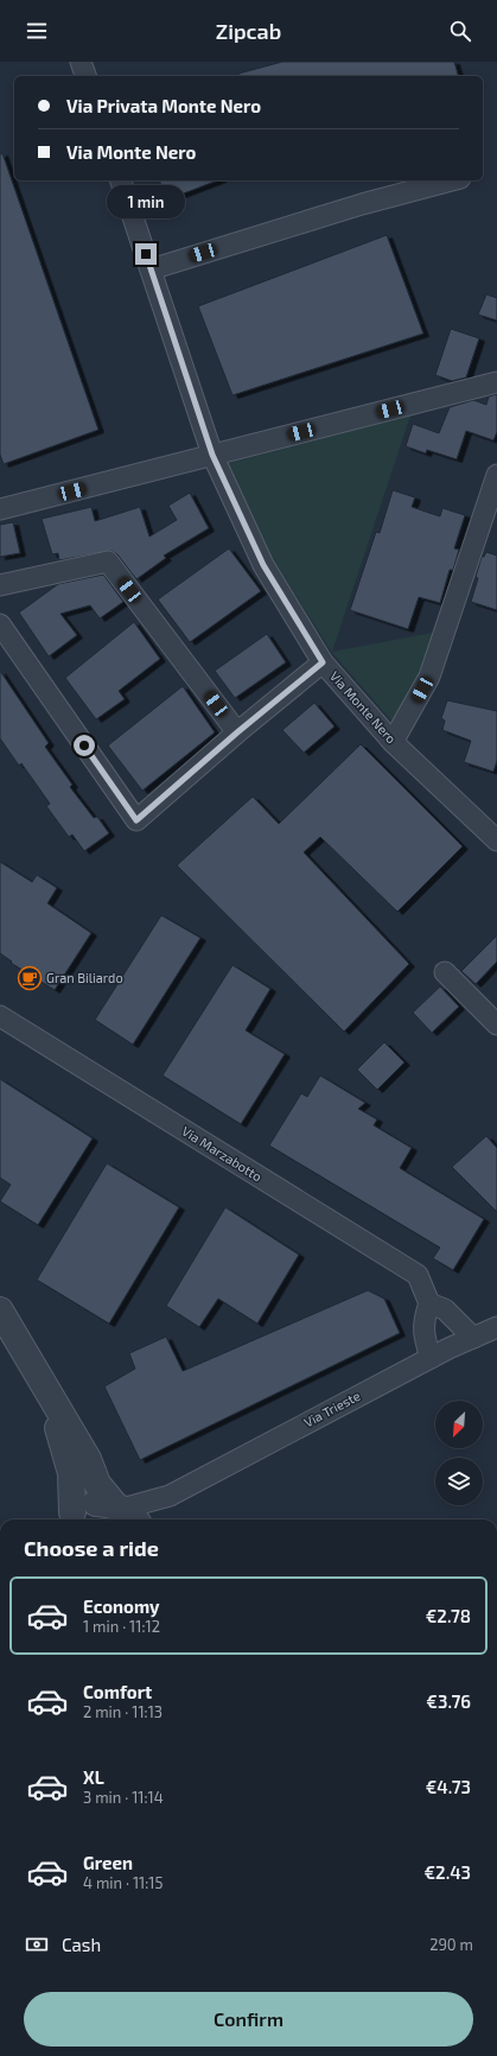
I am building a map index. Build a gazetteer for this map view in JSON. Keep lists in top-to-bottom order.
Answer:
{
  "streets": {
    "street": ["Via Monte Nero", "Via Marzabotto", "Via Trieste"]
  },
  "places": {
    "cafe": ["Gran Biliardo"]
  },
  "north": "bottom left",
  "page": {
    "header": "Zipcab",
    "banner": ["Via Privata Monte Nero", "Via Monte Nero"],
    "bubble": "1 min",
    "heading": "Choose a ride",
    "list": [
      {
        "name": "Economy",
        "note": "1 min · 11:12",
        "value": "€2.78"
      },
      {
        "name": "Comfort",
        "note": "2 min · 11:13",
        "value": "€3.76"
      },
      {
        "name": "XL",
        "note": "3 min · 11:14",
        "value": "€4.73"
      },
      {
        "name": "Green",
        "note": "4 min · 11:15",
        "value": "€2.43"
      }
    ],
    "pay": ["Cash", "290 m"],
    "buttons": "Confirm"
  }
}
